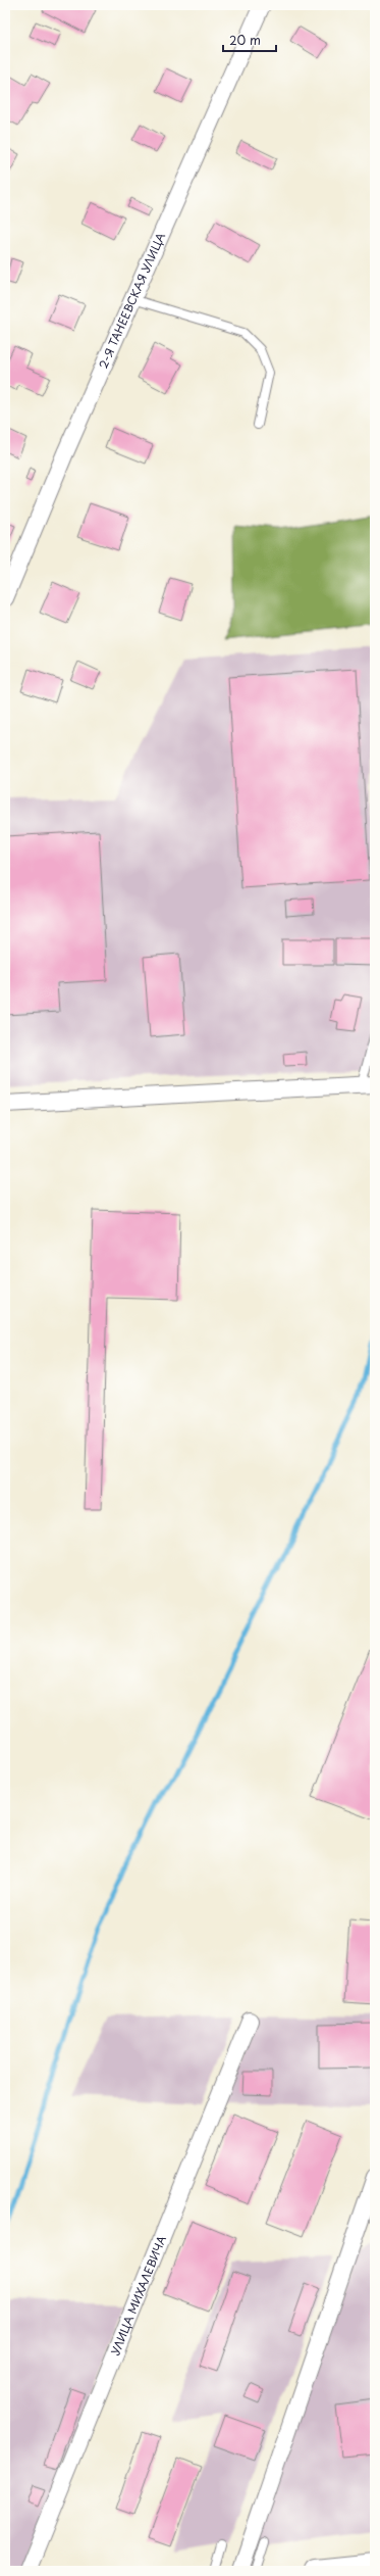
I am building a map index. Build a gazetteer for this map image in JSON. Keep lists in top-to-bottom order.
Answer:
{
  "streets": {
    "street": ["2-Я ТАНЕЕВСКАЯ УЛИЦА", "УЛИЦА МИХАЛЕВИЧА"]
  },
  "scale_bar": "20 m"
}
